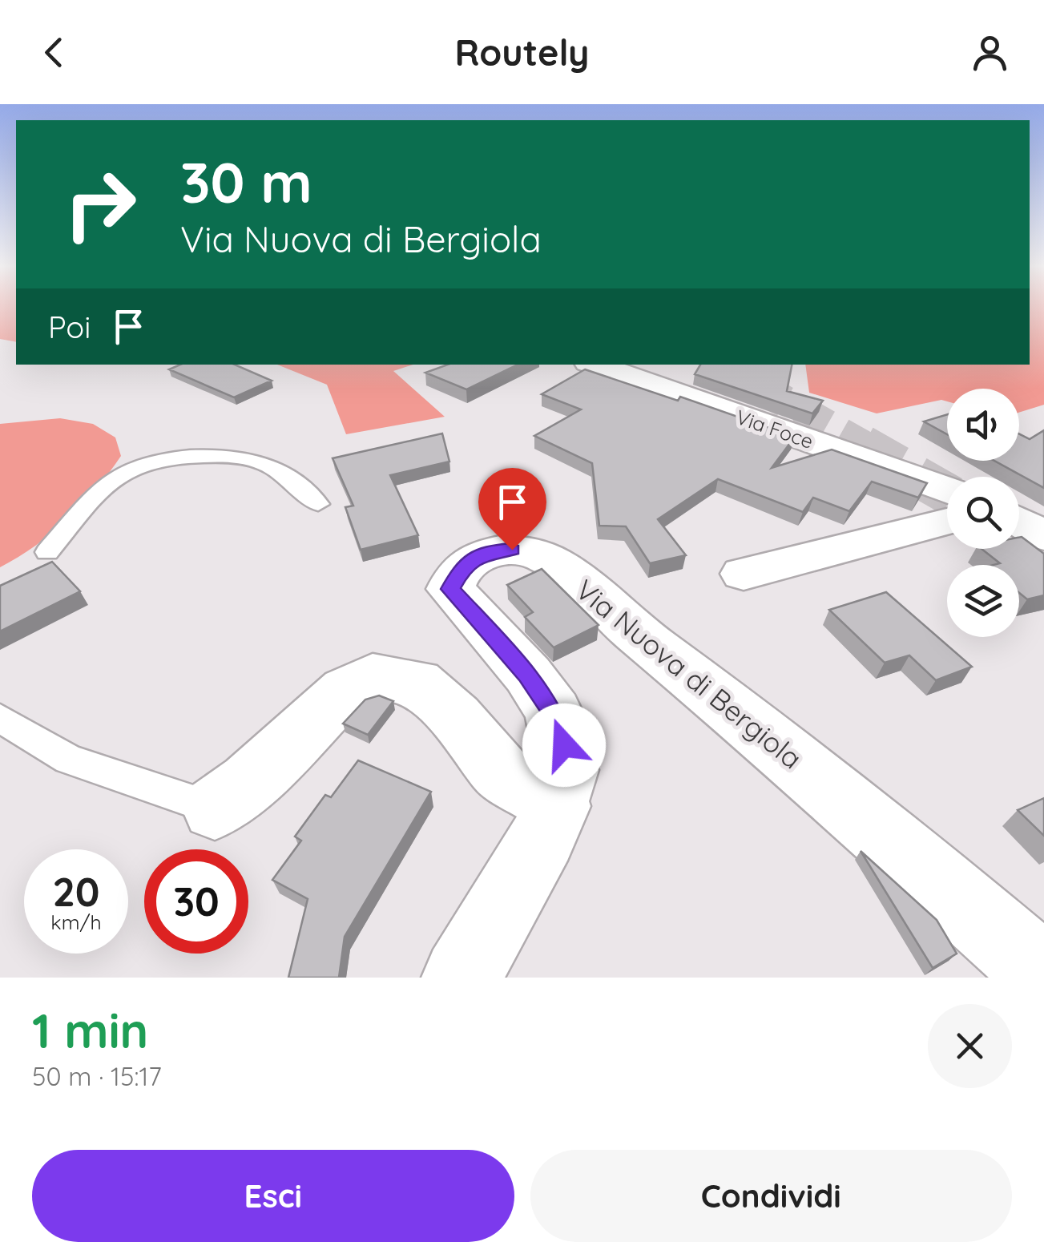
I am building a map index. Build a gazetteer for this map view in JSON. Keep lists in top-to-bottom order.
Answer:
{
  "streets": {
    "street": ["Via Foce", "Via Nuova di Bergiola"]
  },
  "page": {
    "header": "Routely",
    "turn": ["30 m", "Via Nuova di Bergiola"],
    "then": "Poi",
    "speed": "20 km/h",
    "limit": "30",
    "heading": ["1 min", "50 m · 15:17"],
    "buttons": ["Esci", "Condividi"]
  }
}
